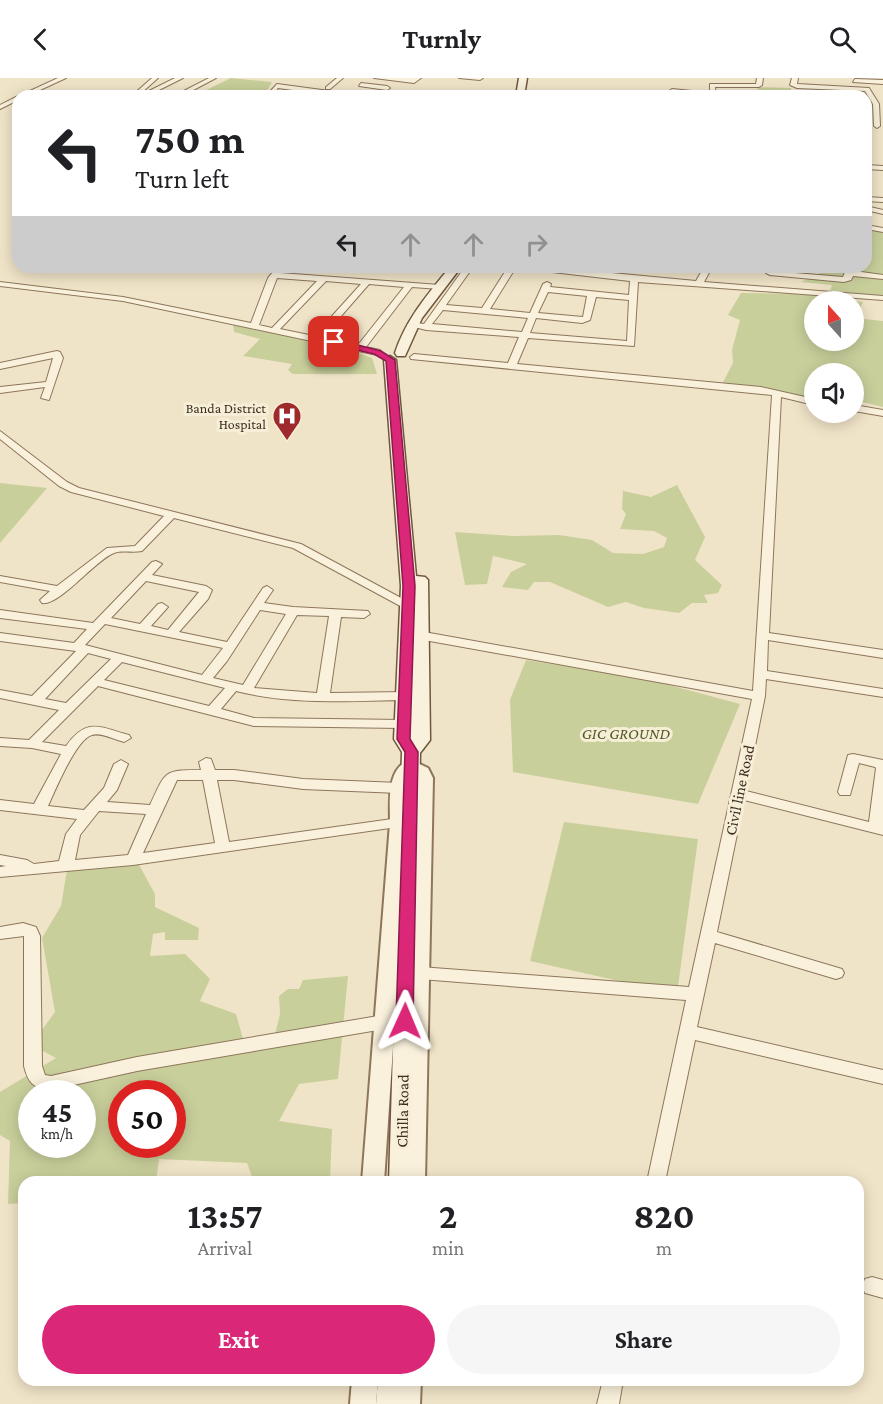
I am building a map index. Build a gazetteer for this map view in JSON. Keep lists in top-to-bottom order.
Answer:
{
  "streets": {
    "main road": ["Chilla Road"],
    "street": ["Civil line Road"]
  },
  "parks": ["GIC GROUND"],
  "places": {
    "hospital": ["Banda District Hospital"]
  },
  "north": "top",
  "page": {
    "header": "Turnly",
    "turn": ["750 m", "Turn left"],
    "speed": "45 km/h",
    "limit": "50",
    "eta": [
      "13:57",
      "Arrival",
      "2",
      "min",
      "820",
      "m"
    ],
    "buttons": ["Exit", "Share"]
  }
}
